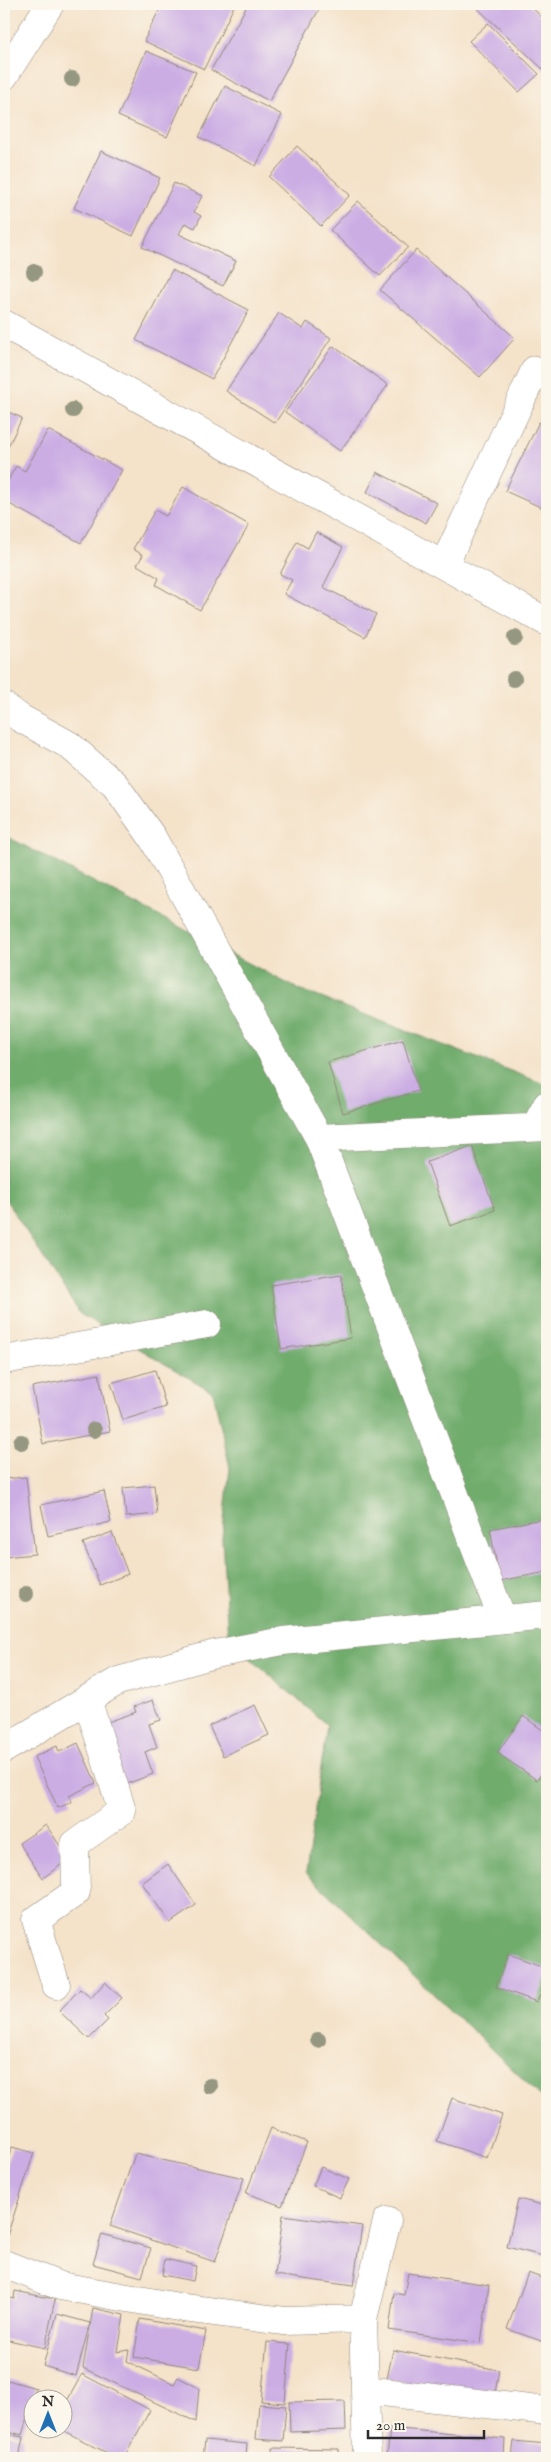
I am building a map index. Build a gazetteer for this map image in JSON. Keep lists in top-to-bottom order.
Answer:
{
  "scale_bar": "20 m",
  "north": "top"
}
